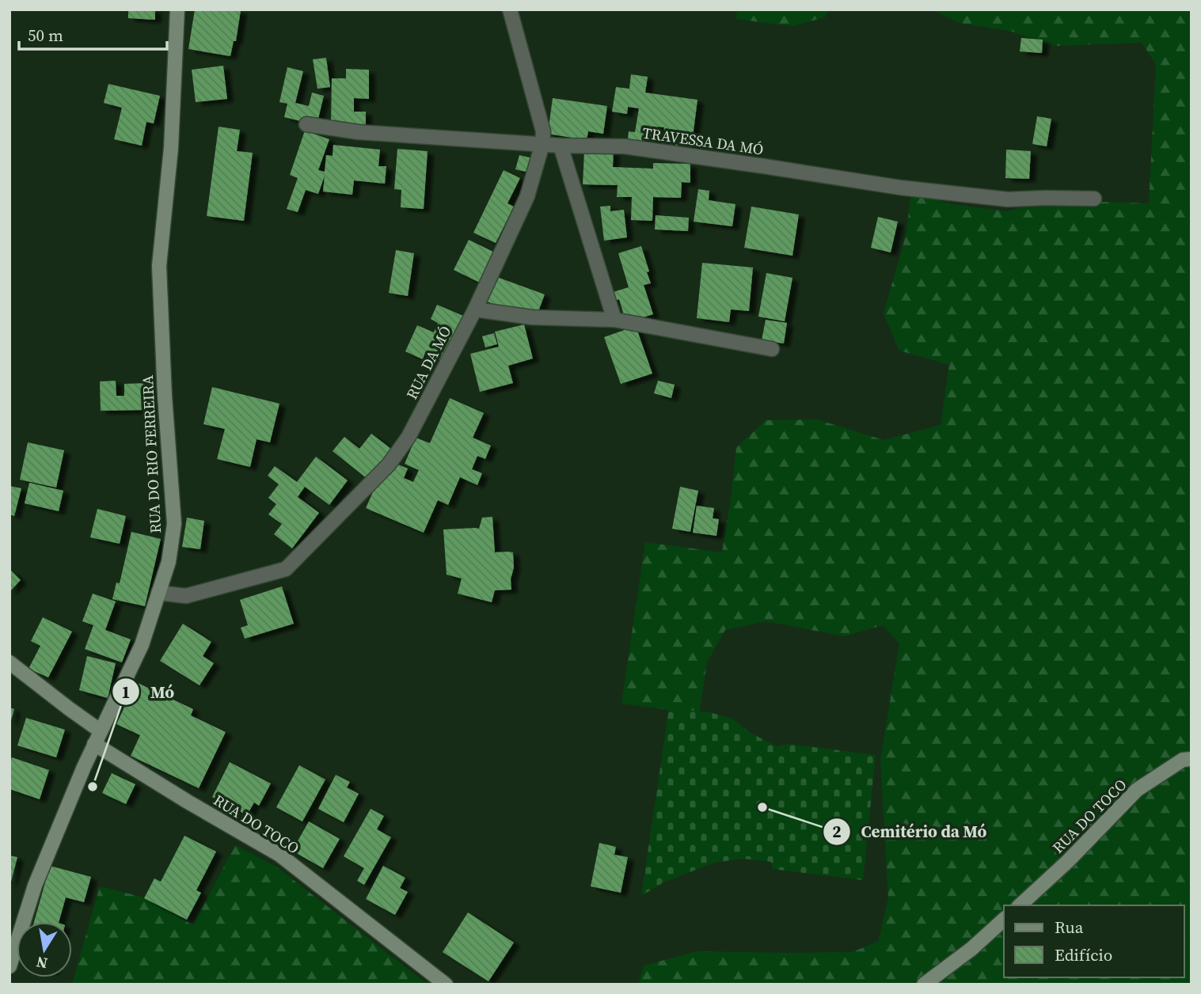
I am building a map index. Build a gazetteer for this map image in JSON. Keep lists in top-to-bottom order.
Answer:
{
  "streets": {
    "street": [
      "TRAVESSA DA MÓ",
      "RUA DA MÓ",
      "RUA DO RIO FERREIRA",
      "RUA DO TOCO"
    ]
  },
  "crossings": [
    ["TRAVESSA DA MÓ", "RUA DA MÓ"],
    ["RUA DA MÓ", "RUA DO RIO FERREIRA"],
    ["RUA DO RIO FERREIRA", "RUA DO TOCO"]
  ],
  "places": ["Mó", "Cemitério da Mó"],
  "legend": ["Rua", "Edifício"],
  "scale_bar": "50 m",
  "north": "bottom"
}
